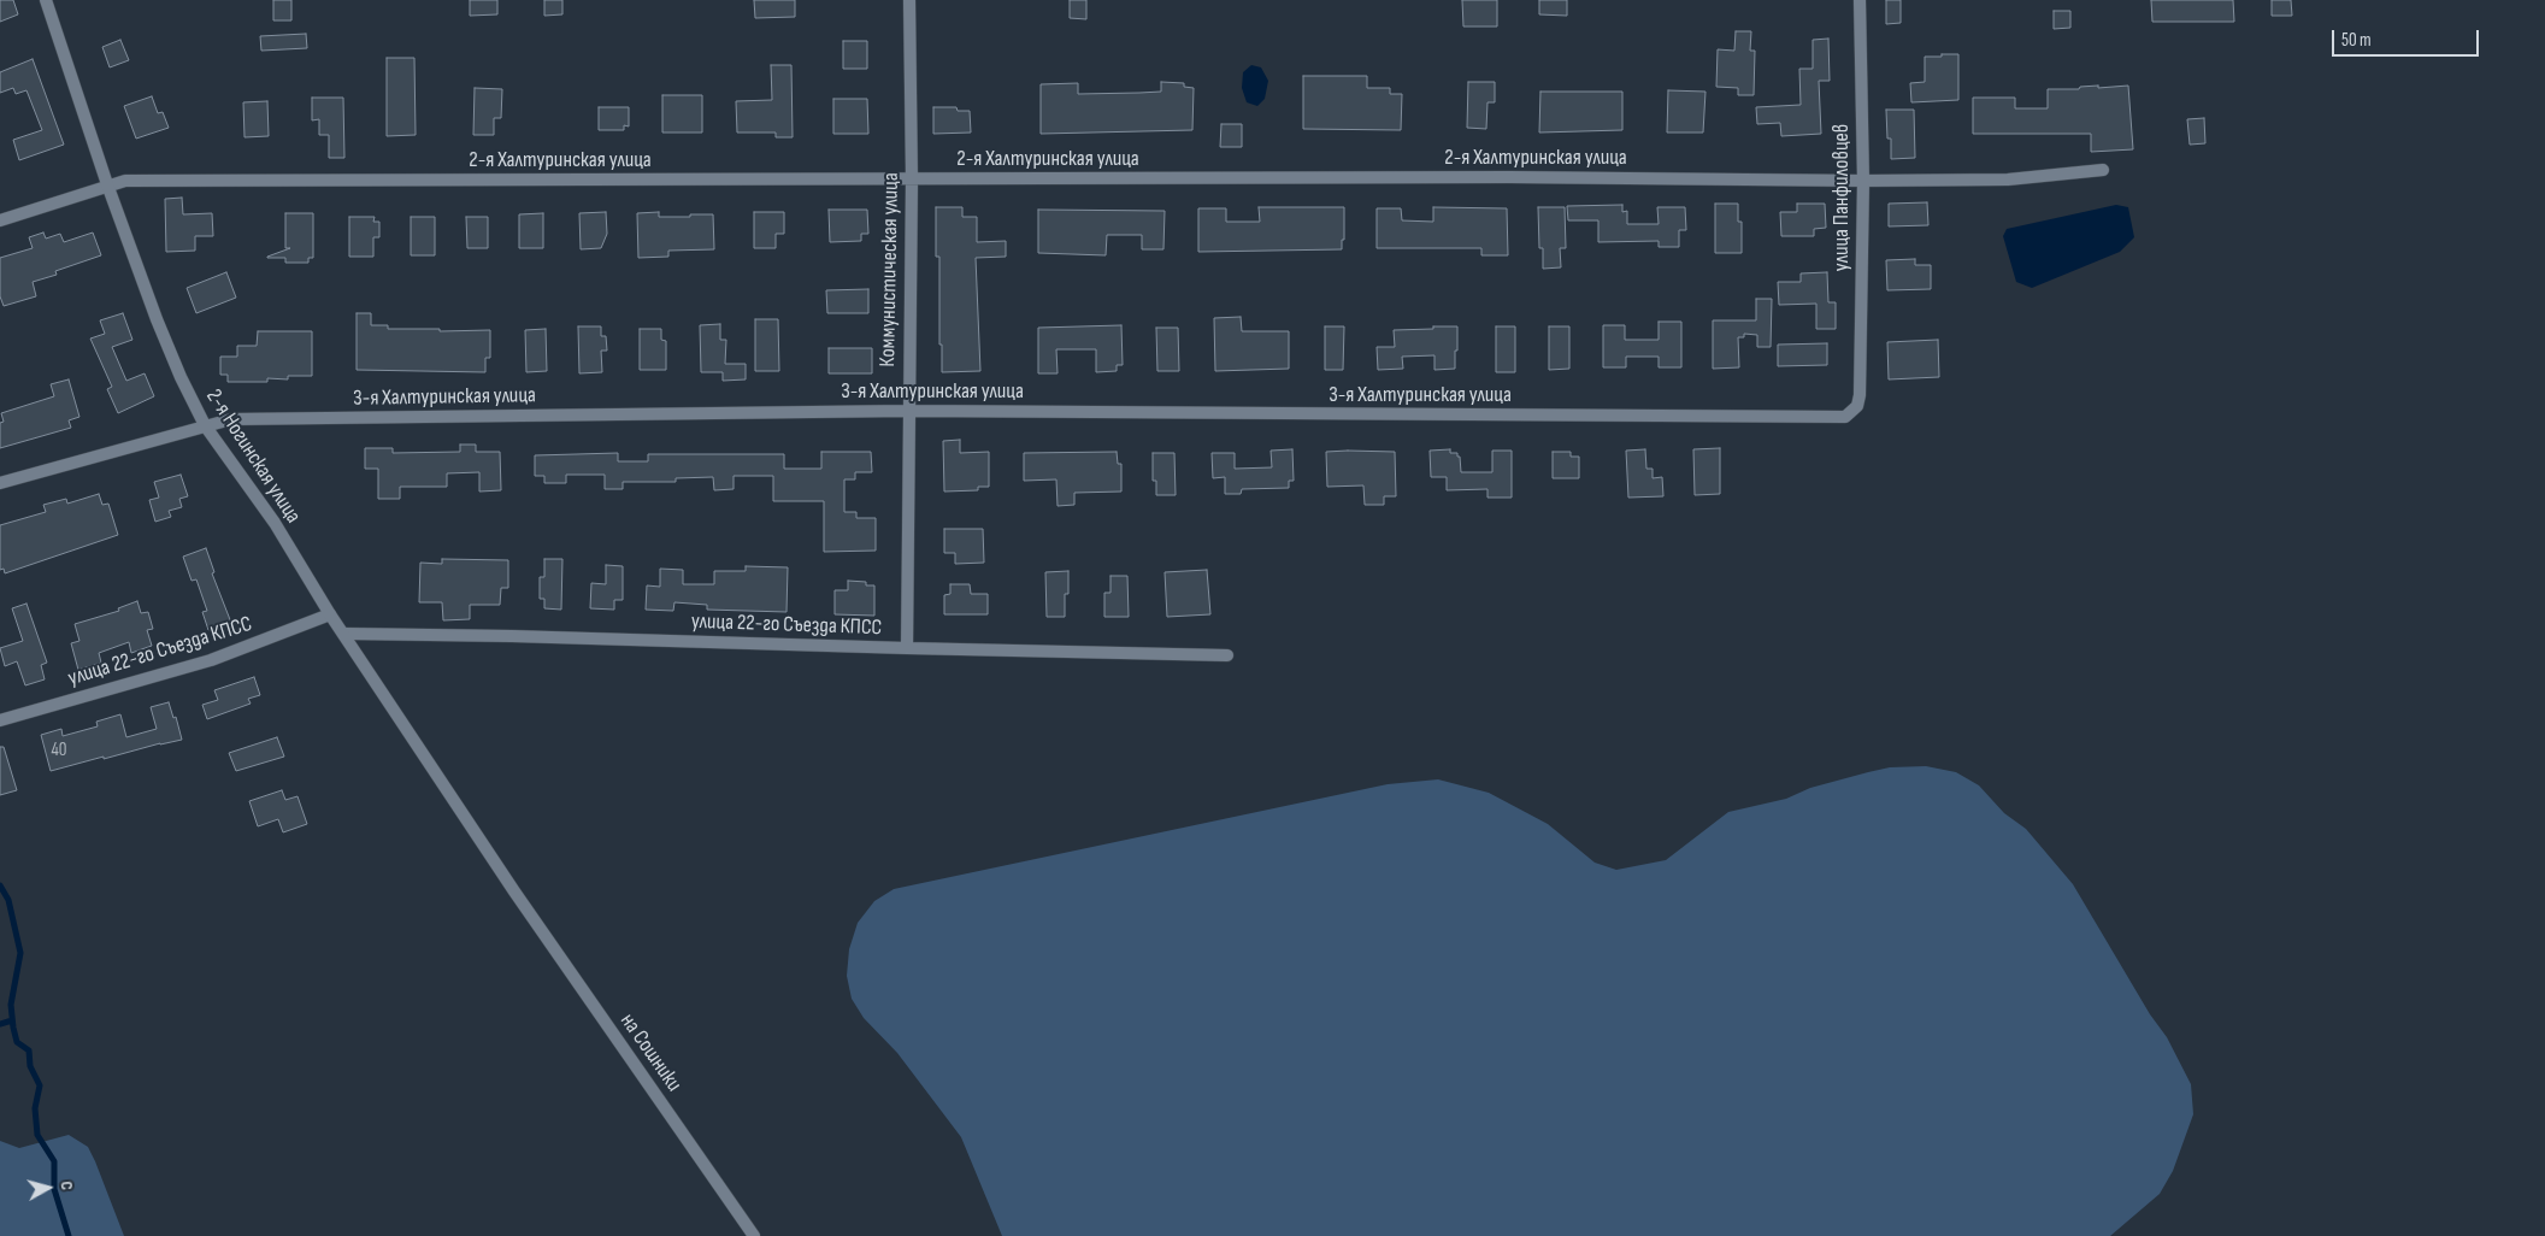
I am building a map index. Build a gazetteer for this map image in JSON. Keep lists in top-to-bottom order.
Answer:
{
  "streets": {
    "street": [
      "2-я Халтуринская улица",
      "улица Панфиловцев",
      "Коммунистическая улица",
      "3-я Халтуринская улица",
      "2-я Ногинская улица",
      "улица 22-го Съезда КПСС",
      "на Сошники"
    ]
  },
  "crossings": [
    ["2-я Халтуринская улица", "улица Панфиловцев"],
    ["2-я Халтуринская улица", "Коммунистическая улица"],
    ["2-я Халтуринская улица", "2-я Ногинская улица"],
    ["улица Панфиловцев", "3-я Халтуринская улица"],
    ["Коммунистическая улица", "3-я Халтуринская улица"],
    ["Коммунистическая улица", "улица 22-го Съезда КПСС"],
    ["3-я Халтуринская улица", "2-я Ногинская улица"],
    ["2-я Ногинская улица", "улица 22-го Съезда КПСС"],
    ["2-я Ногинская улица", "на Сошники"]
  ],
  "house_numbers": ["40"],
  "scale_bar": "50 m",
  "north": "right"
}
